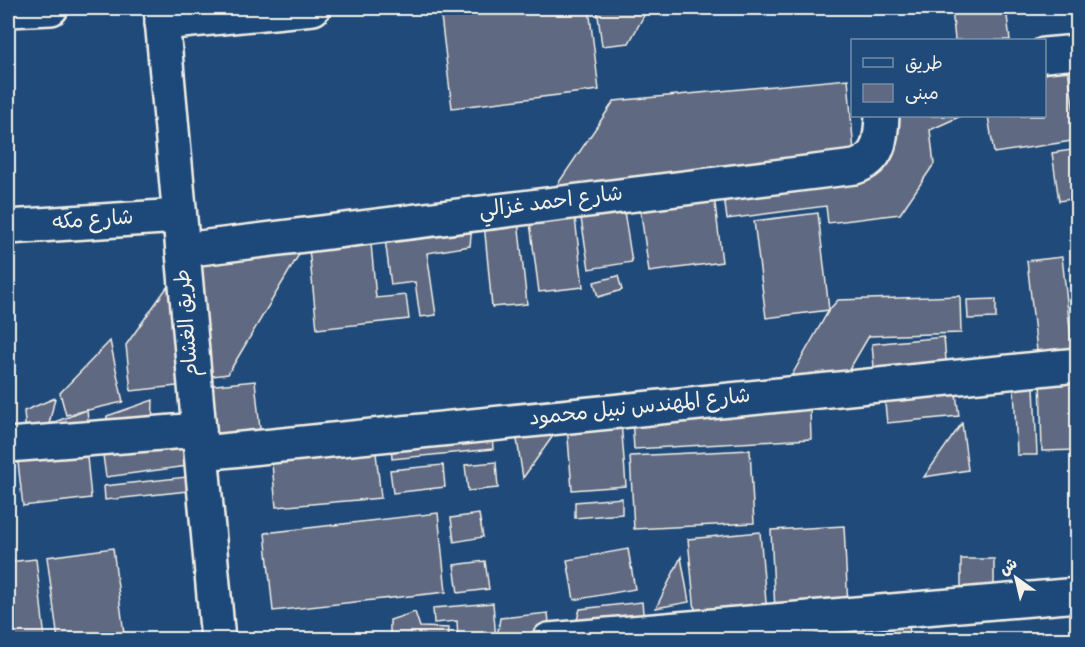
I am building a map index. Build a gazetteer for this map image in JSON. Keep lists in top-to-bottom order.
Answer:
{
  "streets": {
    "street": [
      "شارع احمد غزالي",
      "شارع مكه",
      "طريق الغشام",
      "شارع المهندس نبيل محمود"
    ]
  },
  "crossings": [
    ["شارع احمد غزالي", "طريق الغشام"],
    ["شارع مكه", "طريق الغشام"],
    ["طريق الغشام", "شارع المهندس نبيل محمود"]
  ],
  "legend": ["طريق", "مبنى"],
  "north": "top left"
}
